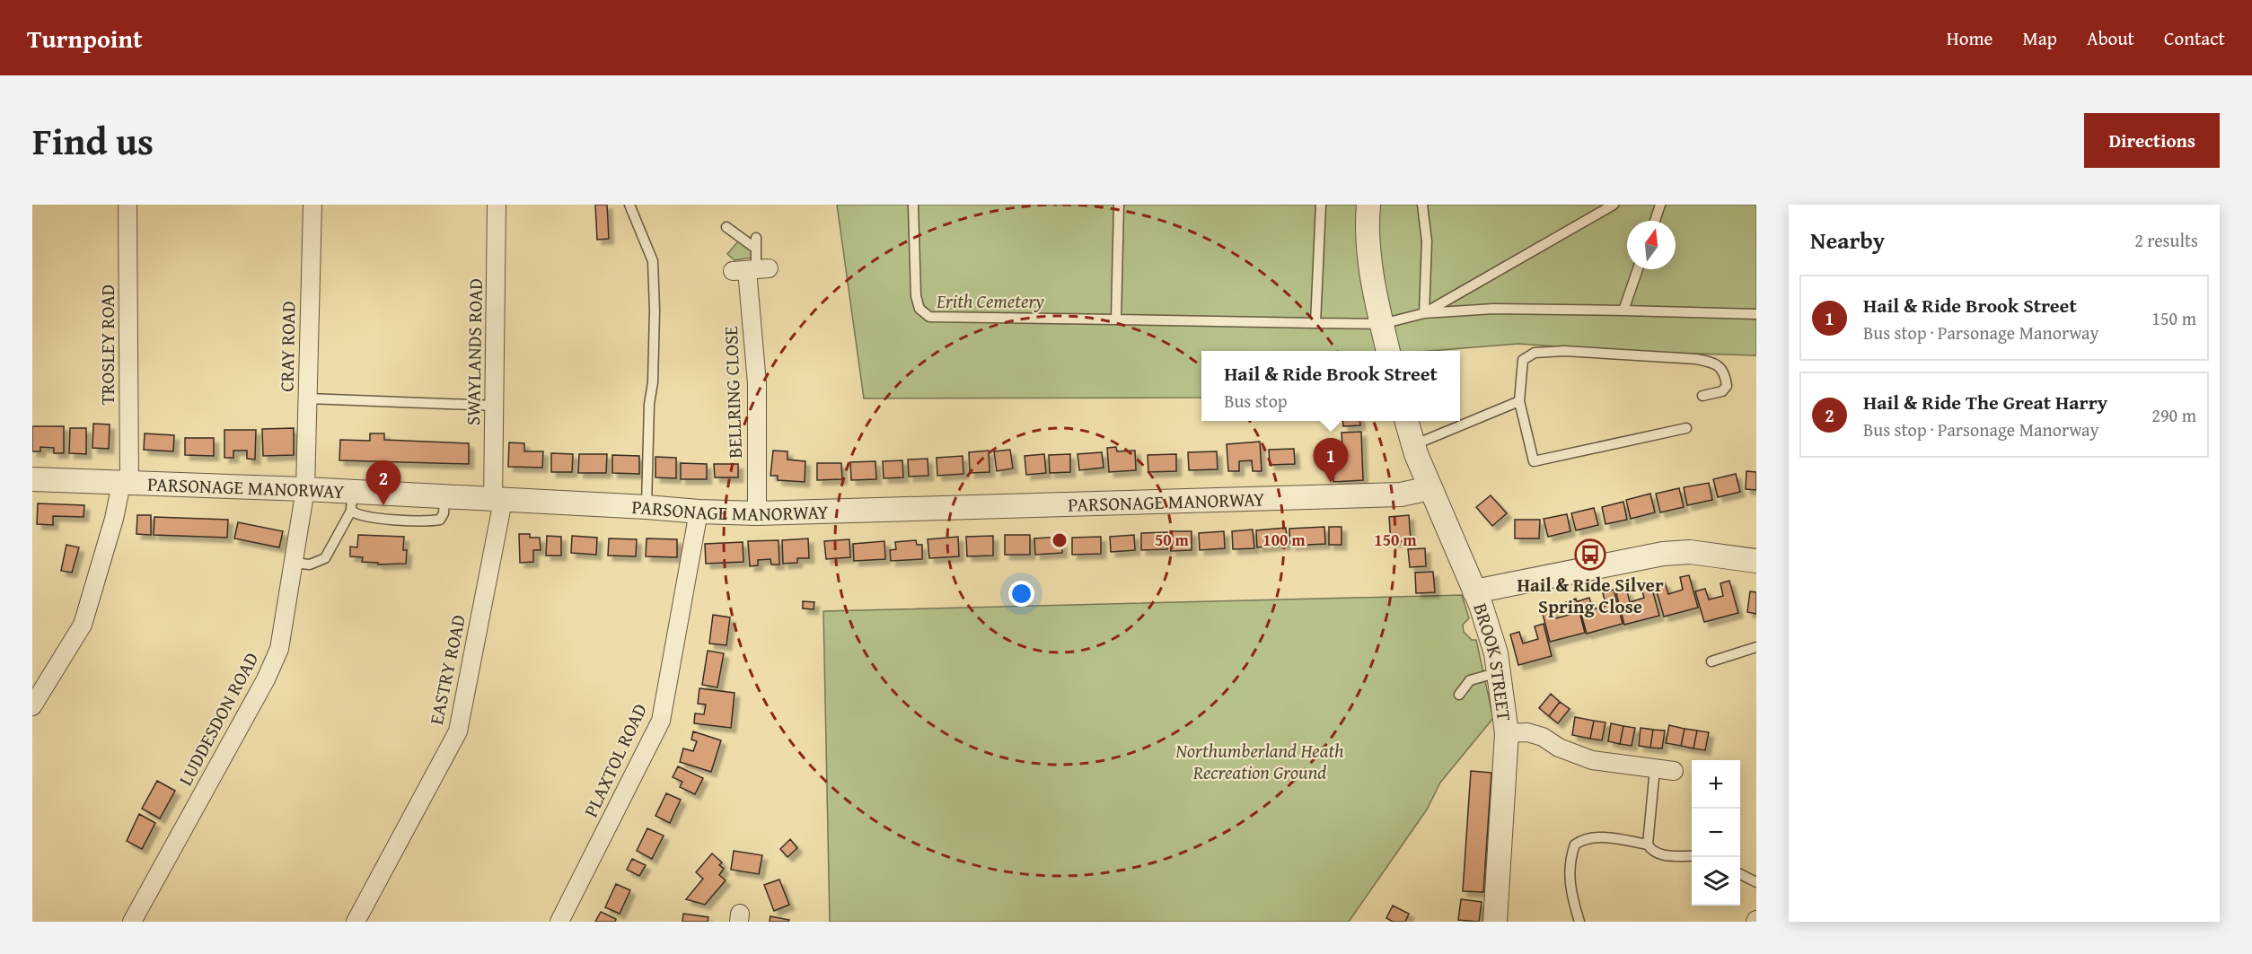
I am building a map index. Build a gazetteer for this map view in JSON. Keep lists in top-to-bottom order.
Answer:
{
  "streets": {
    "street": [
      "TROSLEY ROAD",
      "CRAY ROAD",
      "SWAYLANDS ROAD",
      "BELLRING CLOSE",
      "PARSONAGE MANORWAY",
      "BROOK STREET",
      "EASTRY ROAD",
      "LUDDESDON ROAD",
      "PLAXTOL ROAD"
    ]
  },
  "crossings": [
    ["TROSLEY ROAD", "PARSONAGE MANORWAY"],
    ["CRAY ROAD", "PARSONAGE MANORWAY"],
    ["CRAY ROAD", "LUDDESDON ROAD"],
    ["SWAYLANDS ROAD", "PARSONAGE MANORWAY"],
    ["SWAYLANDS ROAD", "EASTRY ROAD"],
    ["BELLRING CLOSE", "PARSONAGE MANORWAY"],
    ["PARSONAGE MANORWAY", "BROOK STREET"],
    ["PARSONAGE MANORWAY", "EASTRY ROAD"],
    ["PARSONAGE MANORWAY", "LUDDESDON ROAD"],
    ["PARSONAGE MANORWAY", "PLAXTOL ROAD"]
  ],
  "parks": ["Erith Cemetery", "Northumberland Heath Recreation Ground"],
  "places": {
    "bus stop": ["Hail & Ride Silver Spring Close"]
  },
  "north": "top",
  "page": {
    "header": "Turnpoint",
    "nav": [
      "Home",
      "Map",
      "About",
      "Contact"
    ],
    "title": "Find us",
    "buttons": "Directions",
    "heading": ["Nearby", "2 results"],
    "list": [
      {
        "mark": "1",
        "name": "Hail & Ride Brook Street",
        "note": "Bus stop · Parsonage Manorway",
        "value": "150 m"
      },
      {
        "mark": "2",
        "name": "Hail & Ride The Great Harry",
        "note": "Bus stop · Parsonage Manorway",
        "value": "290 m"
      }
    ],
    "popup": ["Hail & Ride Brook Street", "Bus stop"],
    "pins": ["1", "2"],
    "map_buttons": ["+", "−"]
  },
  "rings": ["50 m", "100 m", "150 m"]
}
